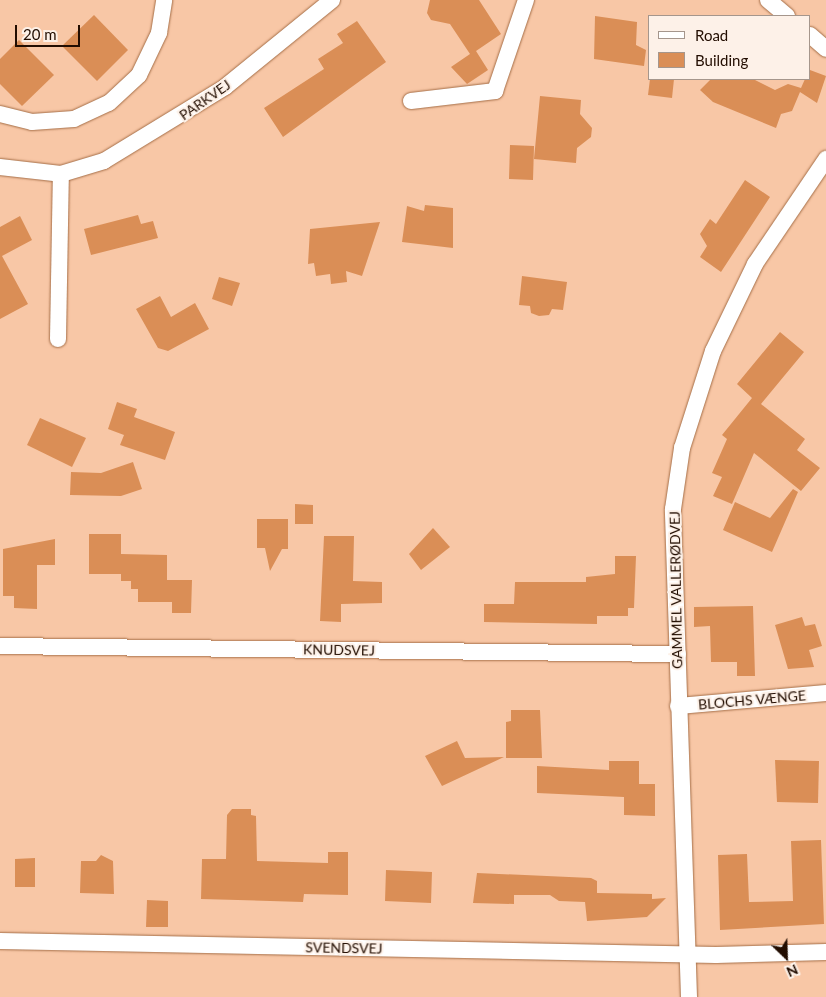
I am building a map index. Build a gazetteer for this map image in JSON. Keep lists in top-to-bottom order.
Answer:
{
  "streets": {
    "street": [
      "PARKVEJ",
      "GAMMEL VALLERØDVEJ",
      "KNUDSVEJ",
      "BLOCHS VÆNGE",
      "SVENDSVEJ"
    ]
  },
  "crossings": [
    ["GAMMEL VALLERØDVEJ", "KNUDSVEJ"],
    ["GAMMEL VALLERØDVEJ", "BLOCHS VÆNGE"],
    ["GAMMEL VALLERØDVEJ", "SVENDSVEJ"]
  ],
  "legend": ["Road", "Building"],
  "scale_bar": "20 m",
  "north": "bottom right"
}
